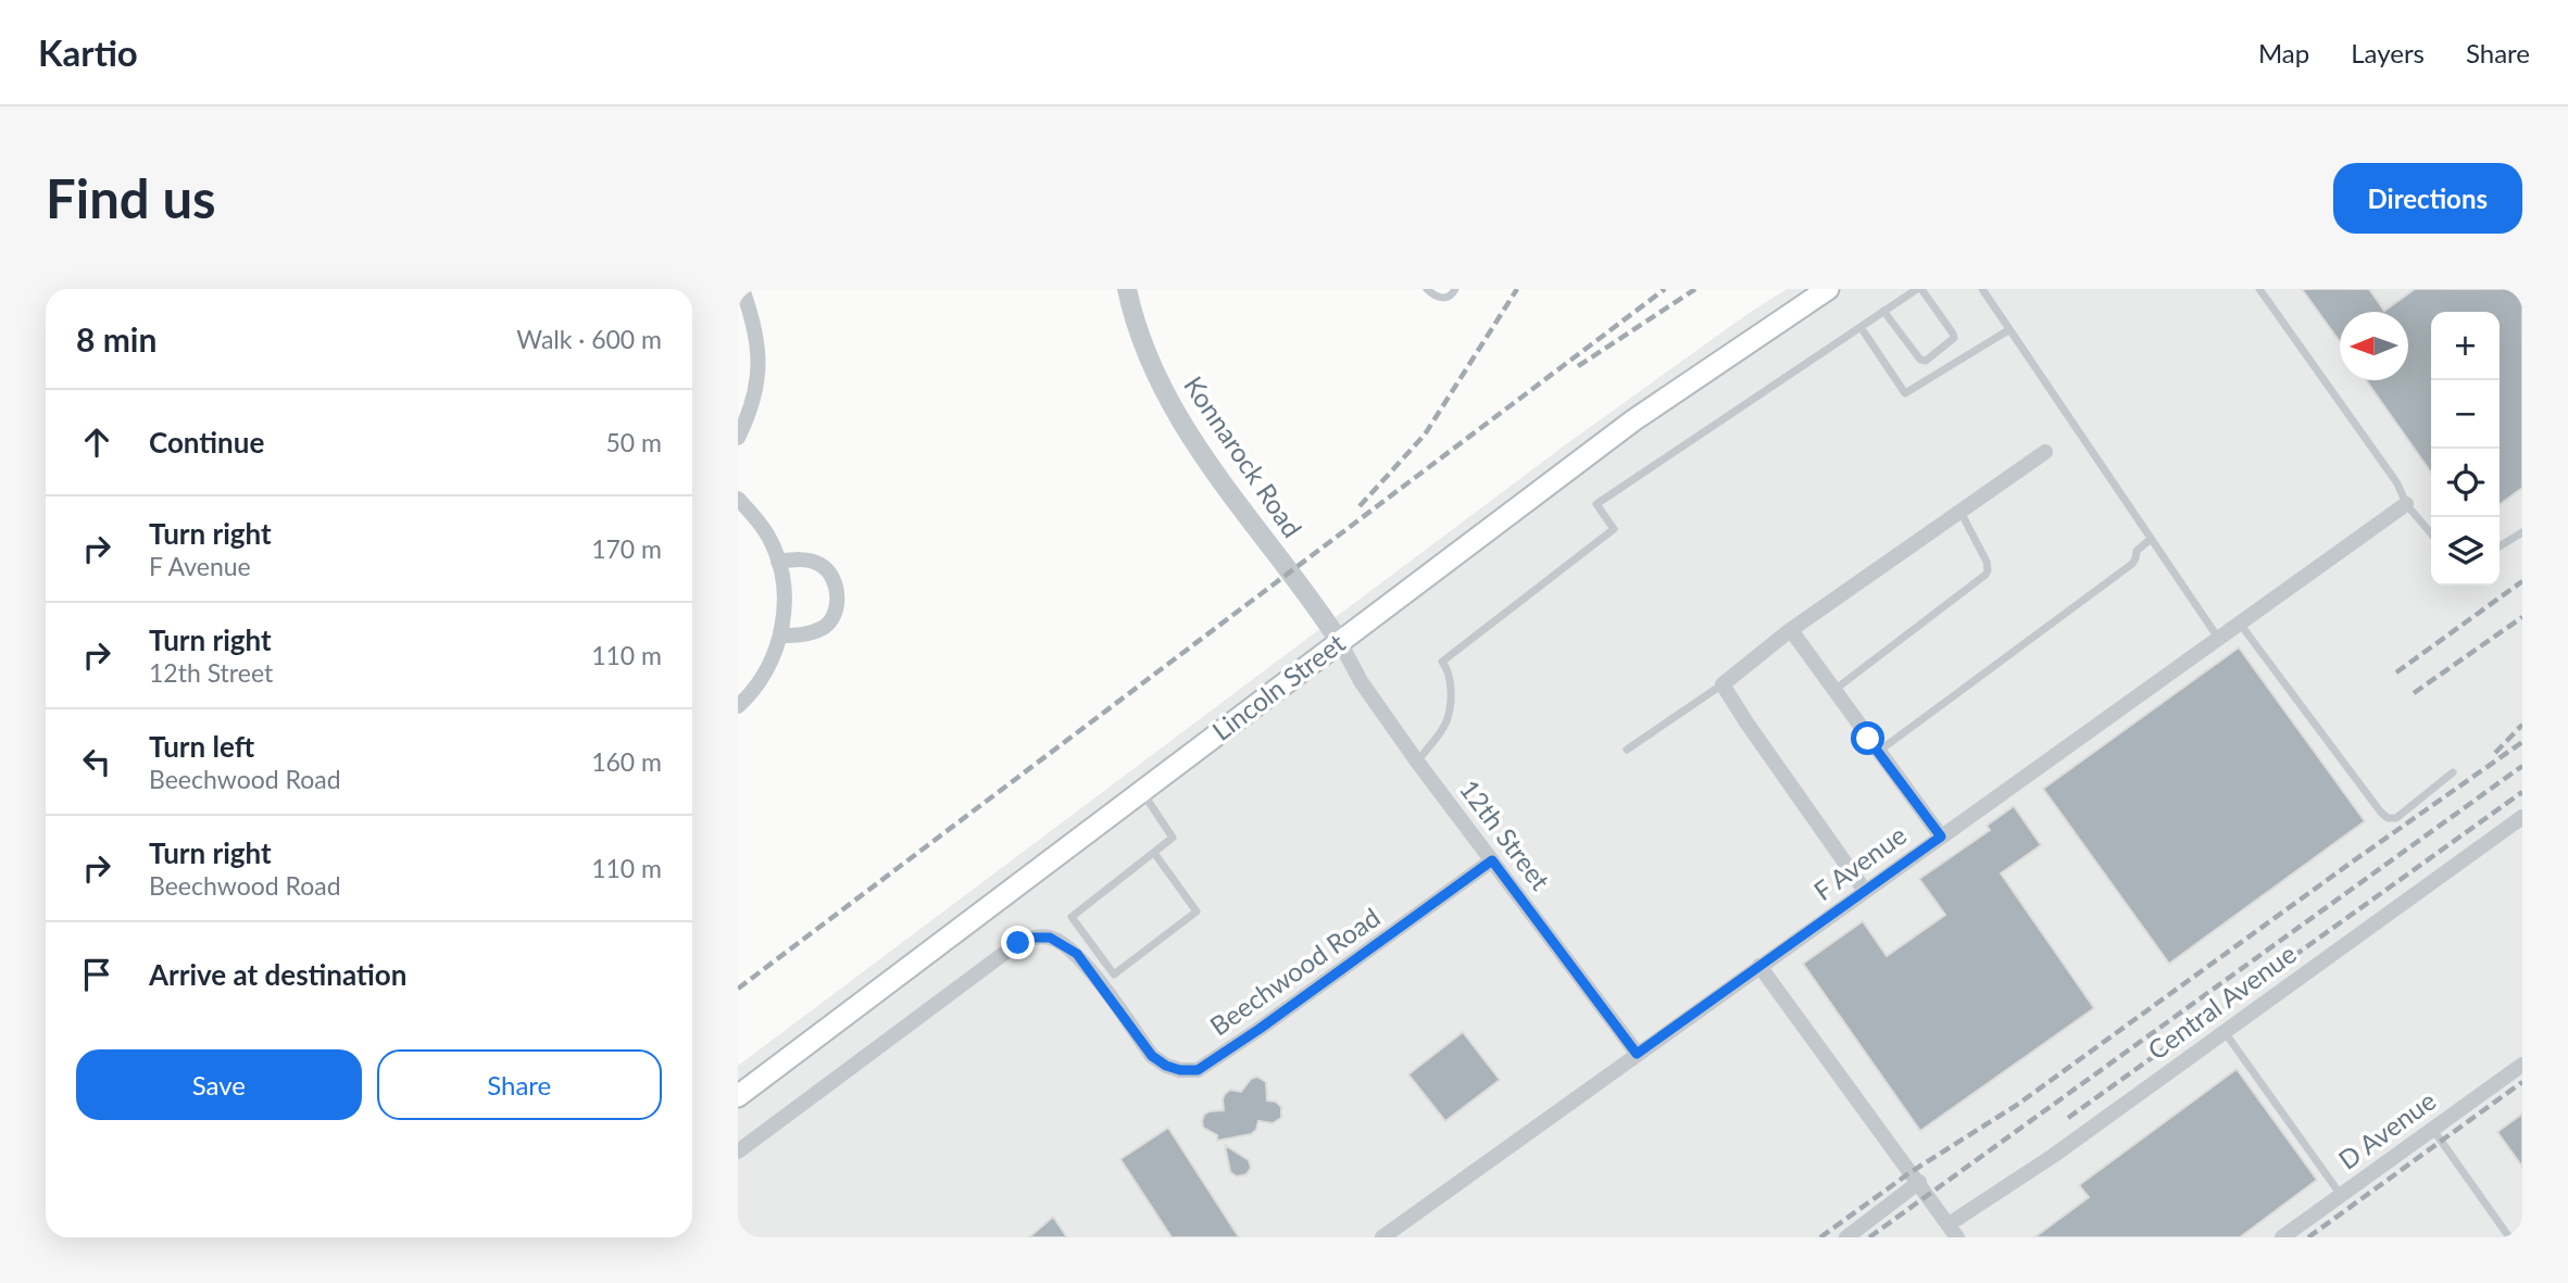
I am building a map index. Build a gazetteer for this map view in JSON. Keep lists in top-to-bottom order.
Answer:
{
  "streets": {
    "main road": ["Lincoln Street"],
    "street": [
      "Konnarock Road",
      "12th Street",
      "F Avenue",
      "Beechwood Road",
      "Central Avenue",
      "D Avenue"
    ]
  },
  "crossings": [
    ["Konnarock Road", "Lincoln Street"],
    ["Konnarock Road", "12th Street"],
    ["Lincoln Street", "12th Street"],
    ["12th Street", "F Avenue"],
    ["12th Street", "Beechwood Road"]
  ],
  "north": "left",
  "page": {
    "header": "Kartio",
    "nav": ["Map", "Layers", "Share"],
    "buttons": [
      "Directions",
      ["Save", "Share"]
    ],
    "title": "Find us",
    "heading": ["8 min", "Walk · 600 m"],
    "map_buttons": ["+", "−"],
    "list": [
      ["Continue", "50 m"],
      ["Turn right", "F Avenue", "170 m"],
      ["Turn right", "12th Street", "110 m"],
      ["Turn left", "Beechwood Road", "160 m"],
      ["Turn right", "Beechwood Road", "110 m"],
      "Arrive at destination"
    ]
  }
}
